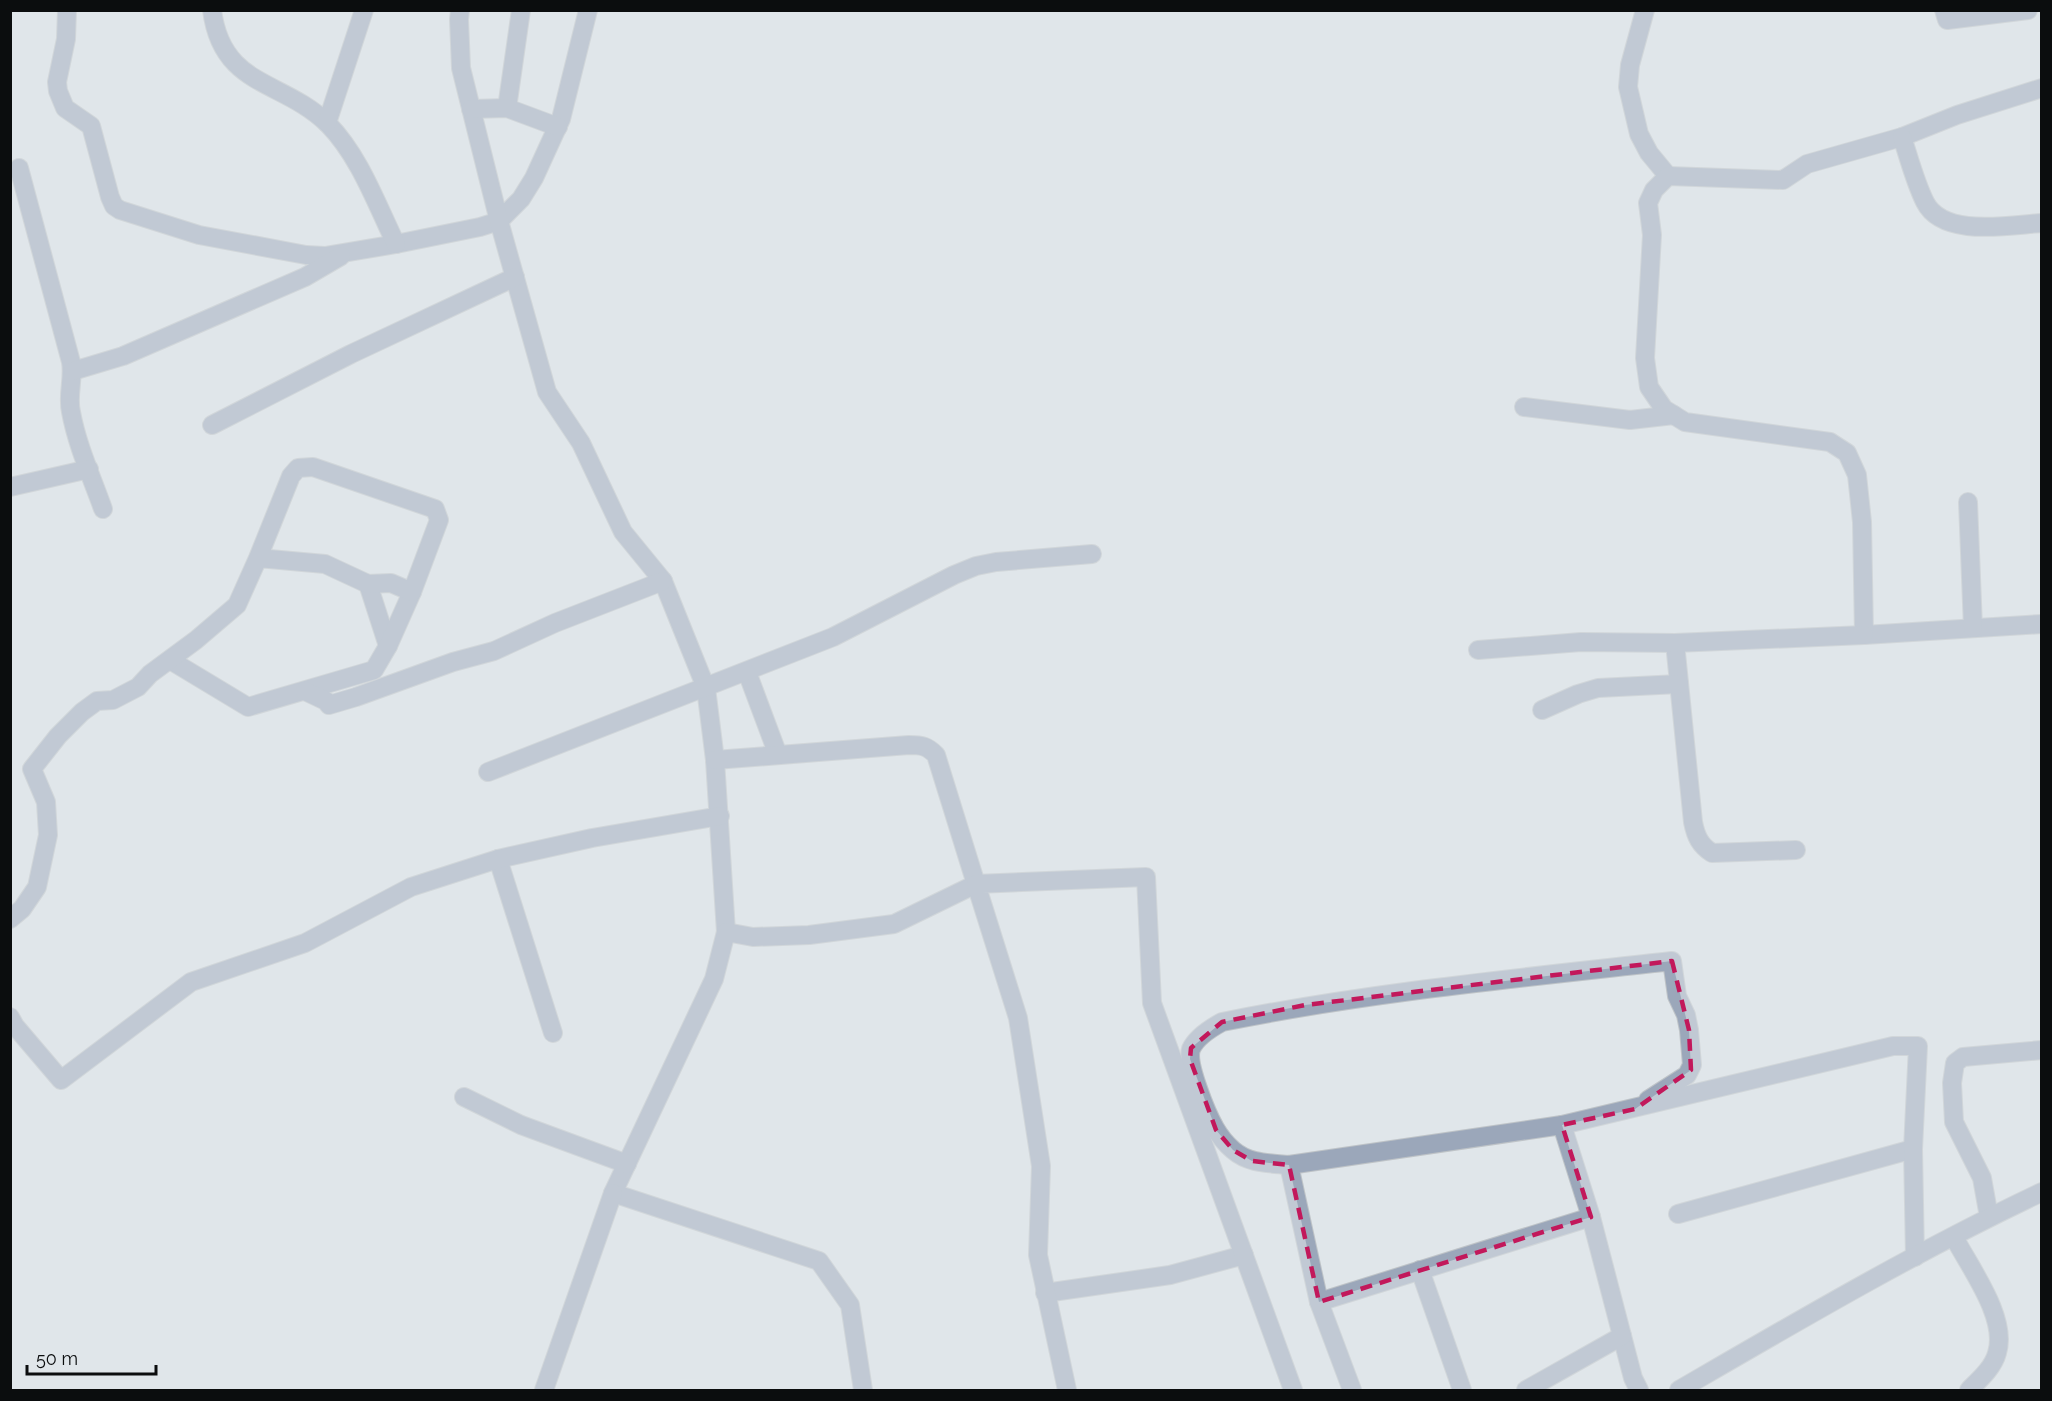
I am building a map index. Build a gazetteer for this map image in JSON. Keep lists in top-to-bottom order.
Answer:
{
  "scale_bar": "50 m"
}
